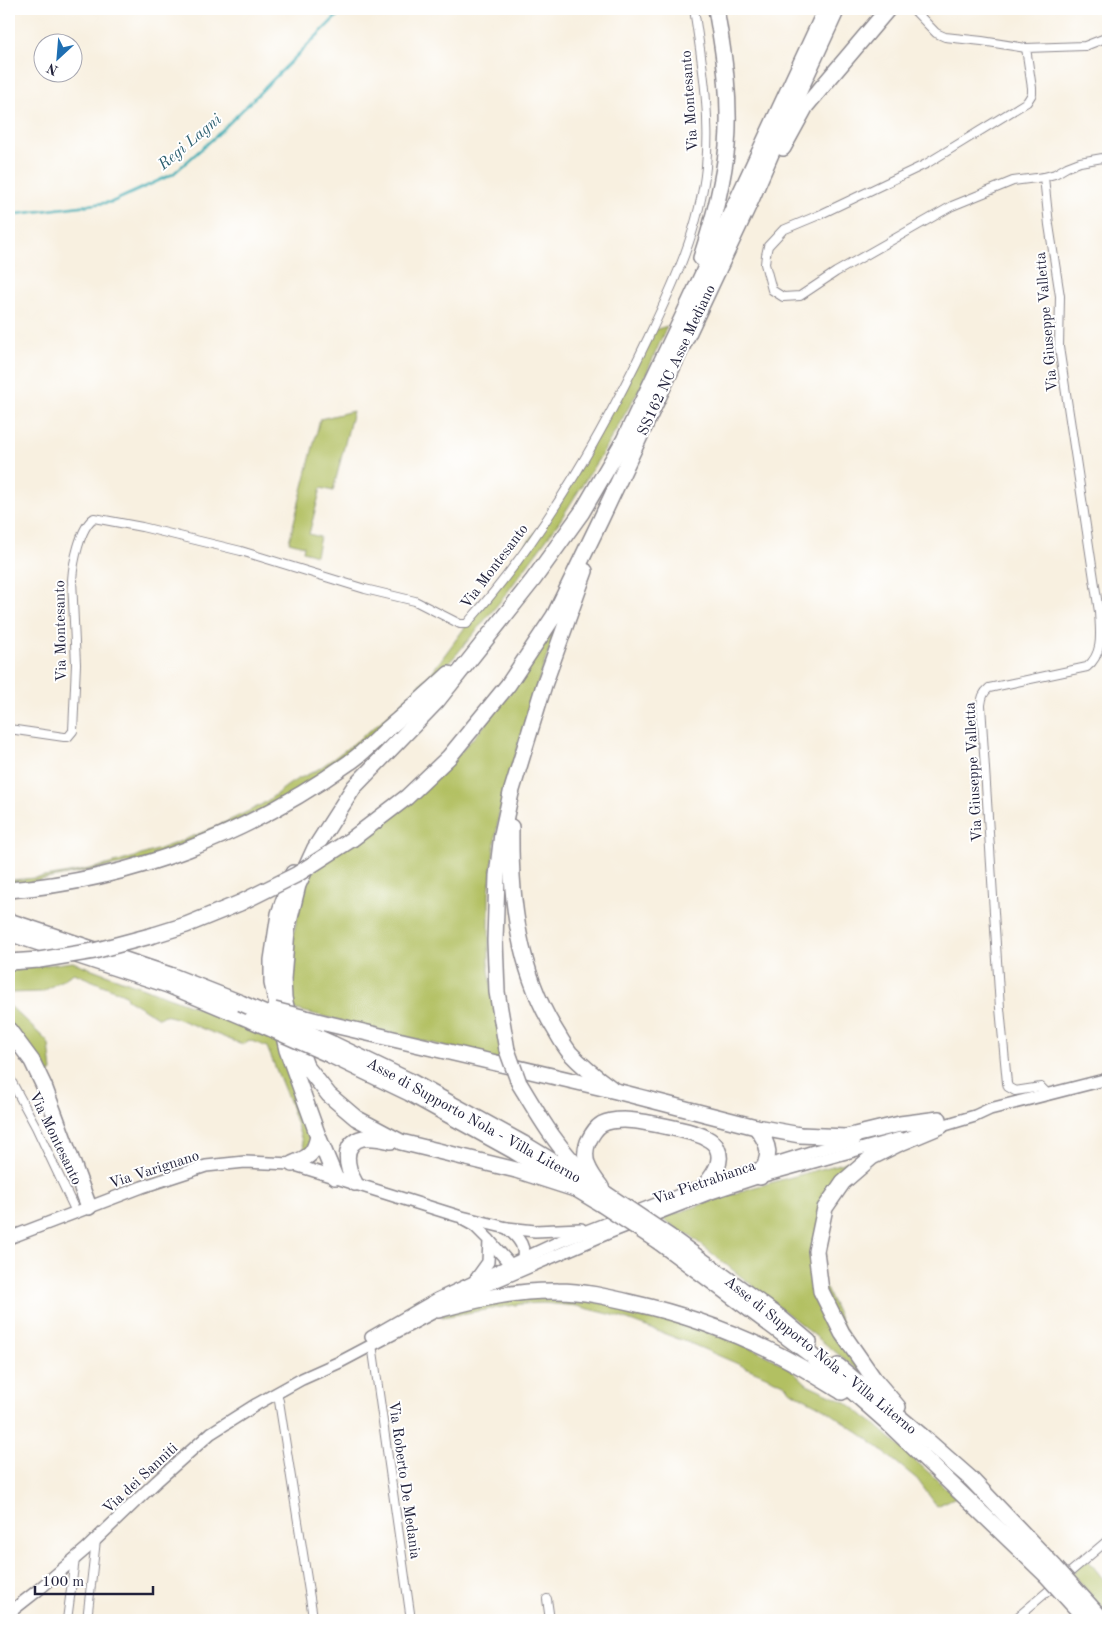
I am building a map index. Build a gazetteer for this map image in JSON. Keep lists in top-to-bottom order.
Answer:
{
  "streets": {
    "highway": ["SS162 NC Asse Mediano", "Asse di Supporto Nola - Villa Literno"],
    "main road": ["Via Varignano", "Via Pietrabianca", "Via dei Sanniti"],
    "street": ["Via Montesanto", "Via Giuseppe Valletta", "Via Roberto De Medania"]
  },
  "crossings": [
    ["Via Montesanto", "Via Varignano"],
    ["Via Giuseppe Valletta", "Via Pietrabianca"],
    ["Via Varignano", "Via Pietrabianca"],
    ["Via Pietrabianca", "Via dei Sanniti"],
    ["Via dei Sanniti", "Via Roberto De Medania"]
  ],
  "water": ["Regi Lagni"],
  "scale_bar": "100 m",
  "north": "bottom left"
}
